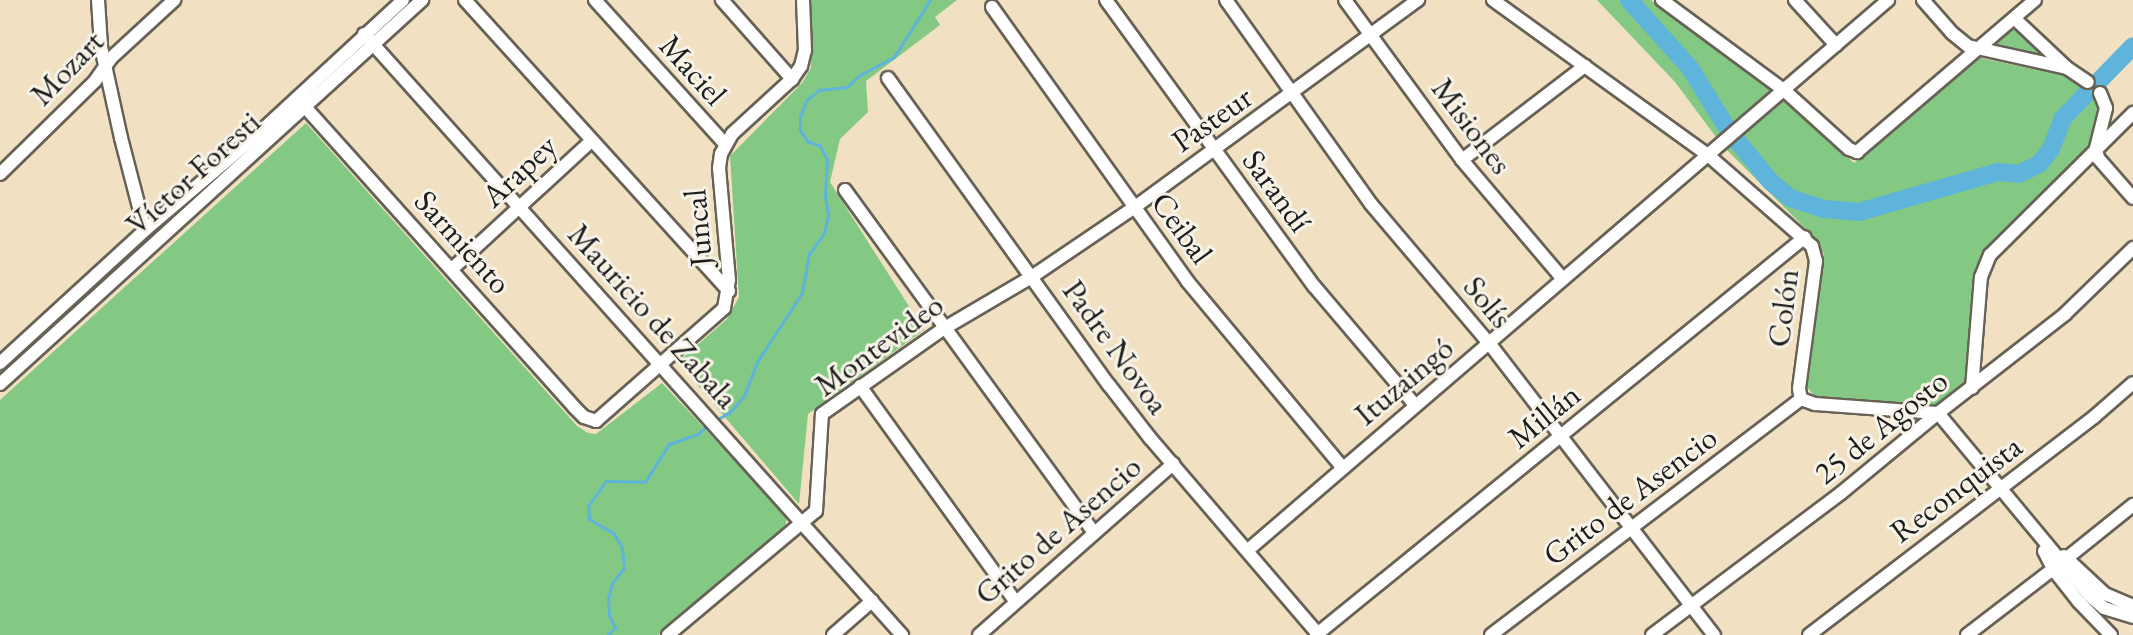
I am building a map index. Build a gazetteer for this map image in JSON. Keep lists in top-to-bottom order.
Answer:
{
  "streets": {
    "street": [
      "Mozart",
      "Maciel",
      "Pasteur",
      "Misiones",
      "Arapey",
      "Víctor Foresti",
      "Sarandí",
      "Juncal",
      "Ceibal",
      "Sarmiento",
      "Solís",
      "Colón",
      "Mauricio de Zabala",
      "Montevideo",
      "Padre Novoa",
      "Ituzaingó",
      "Millán",
      "25 de Agosto",
      "Reconquista",
      "Grito de Asencio"
    ]
  },
  "crossings": [
    ["Maciel", "Juncal"],
    ["Pasteur", "Misiones"],
    ["Pasteur", "Sarandí"],
    ["Pasteur", "Ceibal"],
    ["Pasteur", "Solís"],
    ["Pasteur", "Montevideo"],
    ["Pasteur", "Padre Novoa"],
    ["Misiones", "Ituzaingó"],
    ["Arapey", "Sarmiento"],
    ["Arapey", "Mauricio de Zabala"],
    ["Víctor Foresti", "Sarmiento"],
    ["Víctor Foresti", "Mauricio de Zabala"],
    ["Sarandí", "Ituzaingó"],
    ["Juncal", "Sarmiento"],
    ["Juncal", "Mauricio de Zabala"],
    ["Ceibal", "Ituzaingó"],
    ["Solís", "Ituzaingó"],
    ["Solís", "Millán"],
    ["Solís", "25 de Agosto"],
    ["Solís", "Grito de Asencio"],
    ["Colón", "Ituzaingó"],
    ["Colón", "Millán"],
    ["Colón", "Grito de Asencio"],
    ["Mauricio de Zabala", "Montevideo"],
    ["Montevideo", "Padre Novoa"],
    ["Padre Novoa", "Ituzaingó"],
    ["Padre Novoa", "Millán"],
    ["Padre Novoa", "Grito de Asencio"]
  ]
}
